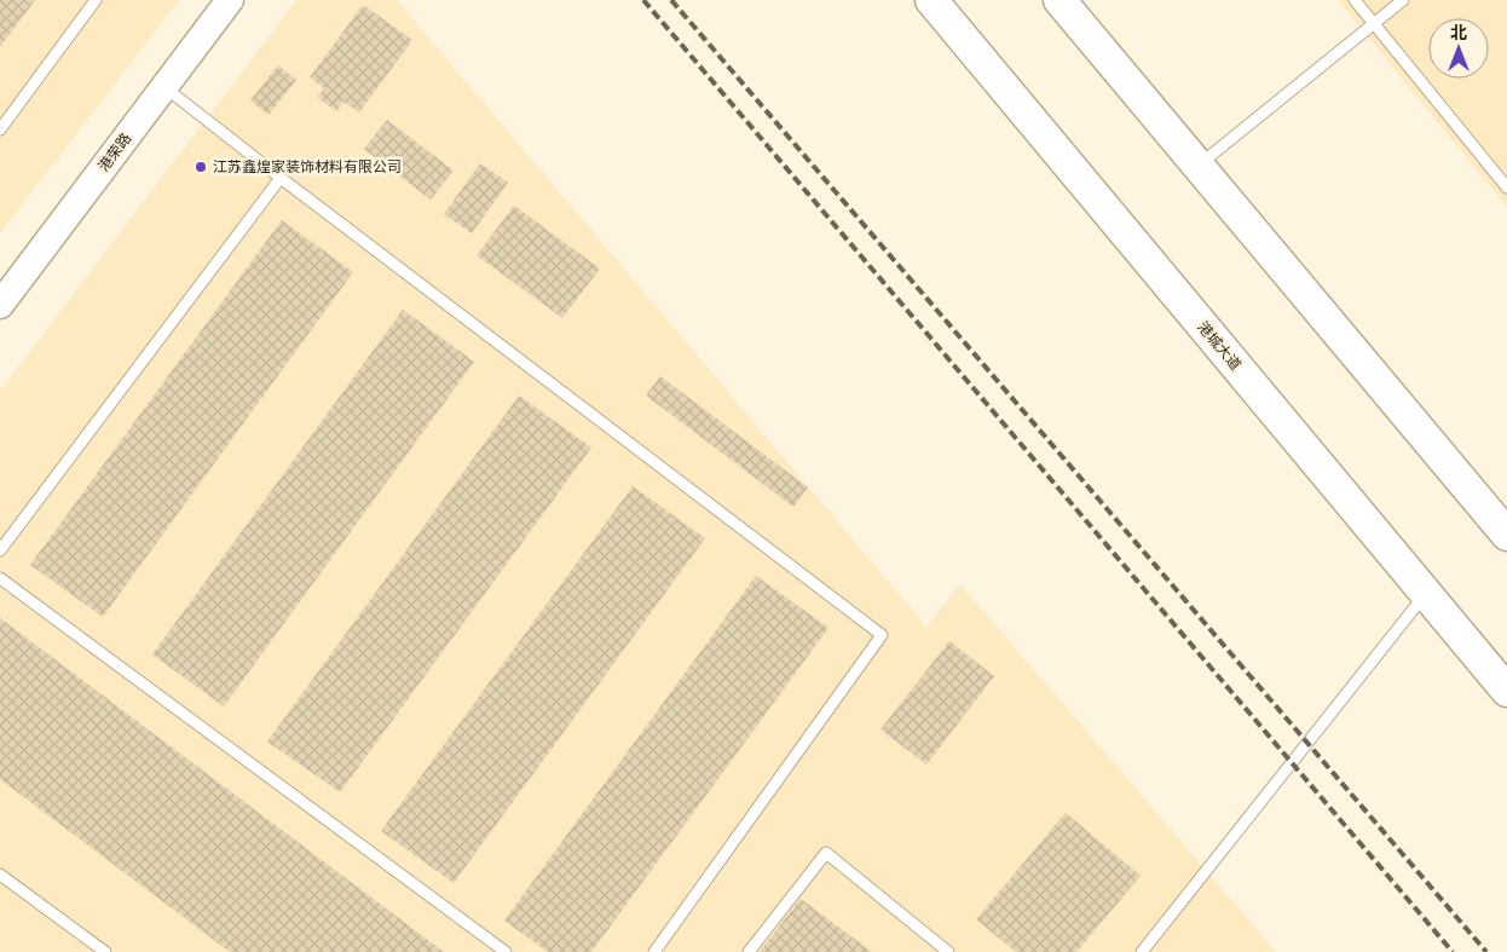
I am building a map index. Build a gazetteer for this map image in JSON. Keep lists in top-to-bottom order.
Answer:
{
  "streets": {
    "main road": ["港城大道"],
    "street": ["港荣路"]
  },
  "places": ["江苏鑫煌家装饰材料有限公司"],
  "north": "top"
}
